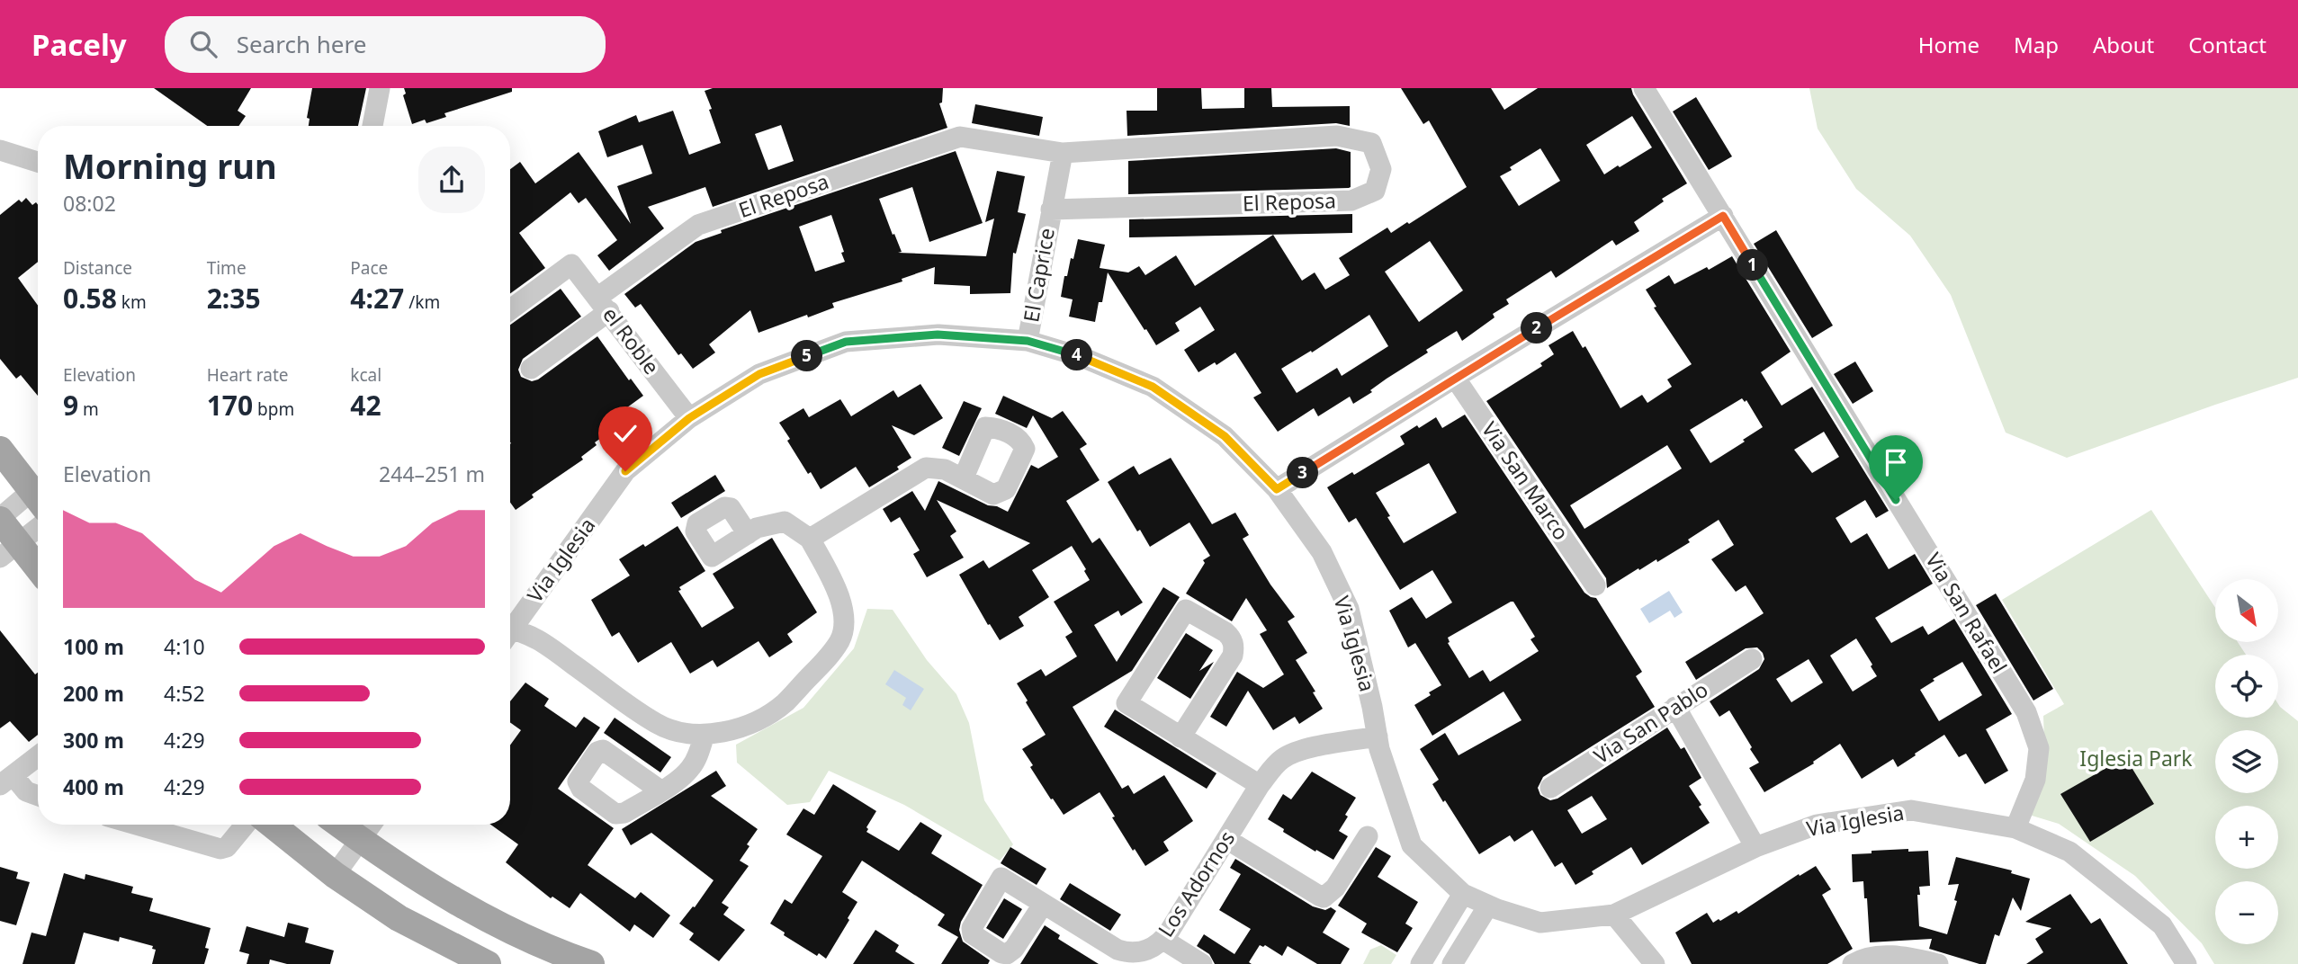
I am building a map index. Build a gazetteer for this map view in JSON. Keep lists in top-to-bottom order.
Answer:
{
  "streets": {
    "street": [
      "El Reposa",
      "El Caprice",
      "el Roble",
      "Via San Marco",
      "Via Iglesia",
      "Via San Rafael",
      "Via San Pablo",
      "Los Adornos"
    ]
  },
  "crossings": [
    ["El Reposa", "El Caprice"],
    ["El Reposa", "el Roble"],
    ["El Caprice", "Via Iglesia"],
    ["el Roble", "Via Iglesia"],
    ["Via Iglesia", "Via San Rafael"],
    ["Via Iglesia", "Los Adornos"]
  ],
  "parks": ["Iglesia Park"],
  "north": "bottom right",
  "page": {
    "header": "Pacely",
    "search": "Search here",
    "nav": [
      "Home",
      "Map",
      "About",
      "Contact"
    ],
    "heading": ["Morning run", "08:02"],
    "stats": [
      ["Distance", "0.58 km"],
      ["Time", "2:35"],
      ["Pace", "4:27 /km"],
      ["Elevation", "9 m"],
      ["Heart rate", "170 bpm"],
      ["kcal", "42"]
    ],
    "pins": [
      "1",
      "2",
      "4",
      "5",
      "3"
    ],
    "chart": ["Elevation", "244–251 m"],
    "map_buttons": ["+", "−"],
    "list": [
      {
        "name": "100 m",
        "note": "4:10"
      },
      {
        "name": "200 m",
        "note": "4:52"
      },
      {
        "name": "300 m",
        "note": "4:29"
      },
      {
        "name": "400 m",
        "note": "4:29"
      }
    ]
  }
}
